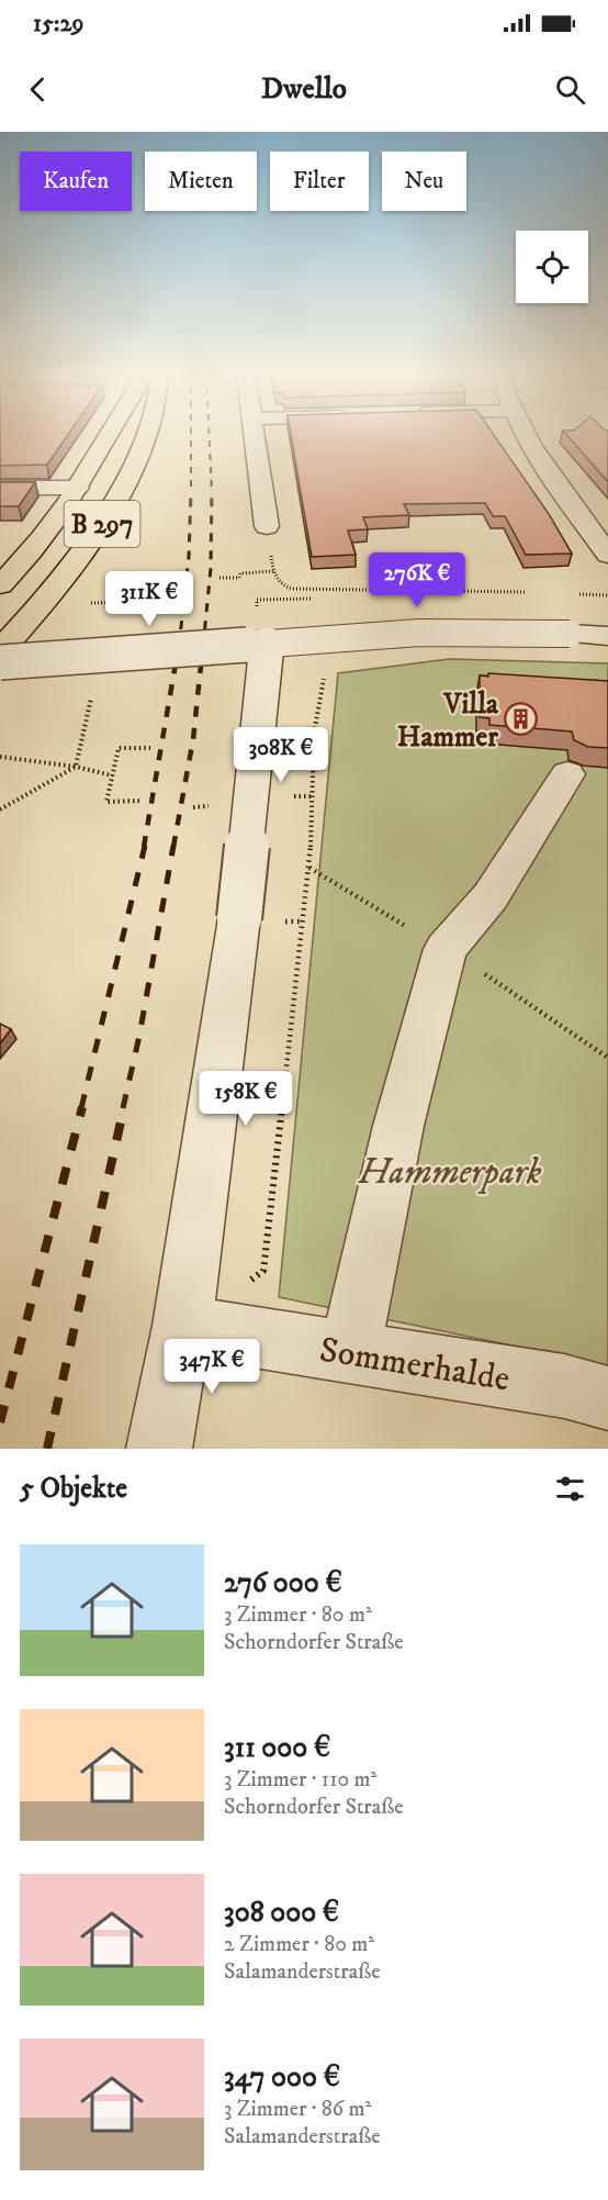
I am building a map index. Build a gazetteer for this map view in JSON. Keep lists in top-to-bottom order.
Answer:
{
  "streets": {
    "main road": ["B 297"],
    "street": ["Sommerhalde"]
  },
  "parks": ["Hammerpark"],
  "places": {
    "building": ["Villa Hammer"]
  },
  "page": {
    "status": "15:29",
    "header": "Dwello",
    "chip": [
      "Kaufen",
      "Mieten",
      "Filter",
      "Neu"
    ],
    "price": [
      "276K €",
      "311K €",
      "308K €",
      "158K €",
      "347K €"
    ],
    "heading": "5 Objekte",
    "list": [
      {
        "name": "276 000 €",
        "note": "3 Zimmer · 80 m² · Schorndorfer Straße"
      },
      {
        "name": "311 000 €",
        "note": "3 Zimmer · 110 m² · Schorndorfer Straße"
      },
      {
        "name": "308 000 €",
        "note": "2 Zimmer · 80 m² · Salamanderstraße"
      },
      {
        "name": "347 000 €",
        "note": "3 Zimmer · 86 m² · Salamanderstraße"
      }
    ]
  }
}
